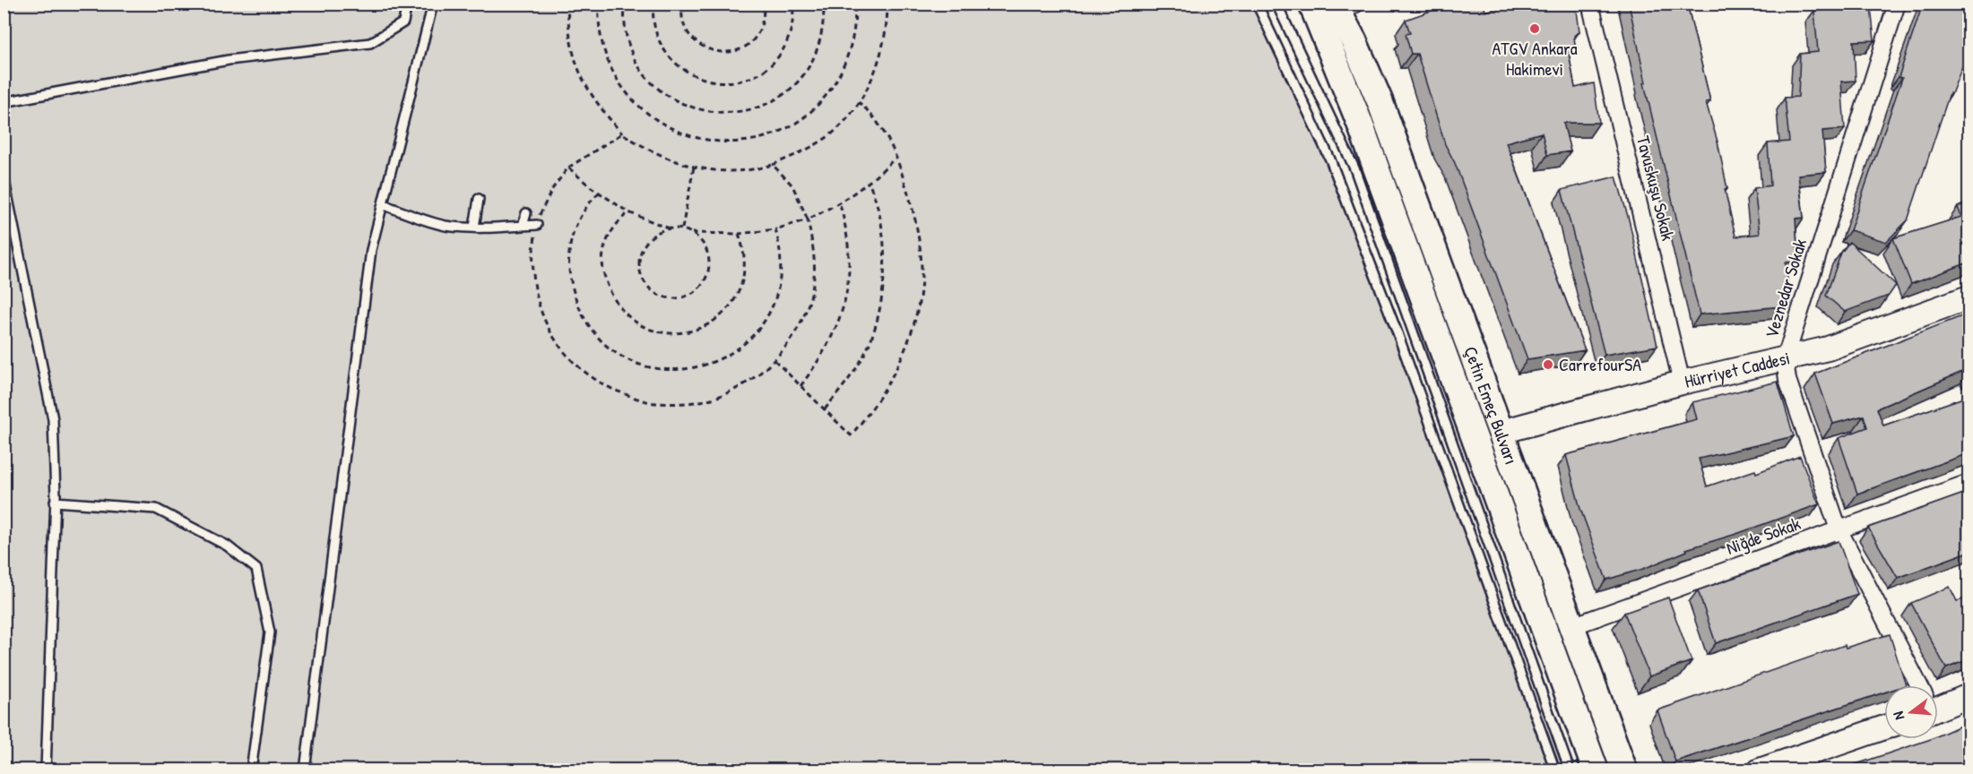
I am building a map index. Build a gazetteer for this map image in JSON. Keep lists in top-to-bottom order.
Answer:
{
  "streets": {
    "main road": ["Çetin Emeç Bulvarı"],
    "street": [
      "Tavuskuşu Sokak",
      "Veznedar Sokak",
      "Hürriyet Caddesi",
      "Niğde Sokak"
    ]
  },
  "crossings": [
    ["Tavuskuşu Sokak", "Hürriyet Caddesi"],
    ["Veznedar Sokak", "Hürriyet Caddesi"],
    ["Veznedar Sokak", "Niğde Sokak"],
    ["Hürriyet Caddesi", "Çetin Emeç Bulvarı"],
    ["Çetin Emeç Bulvarı", "Niğde Sokak"]
  ],
  "places": ["ATGV Ankara Hakimevi", "CarrefourSA"],
  "north": "left"
}
